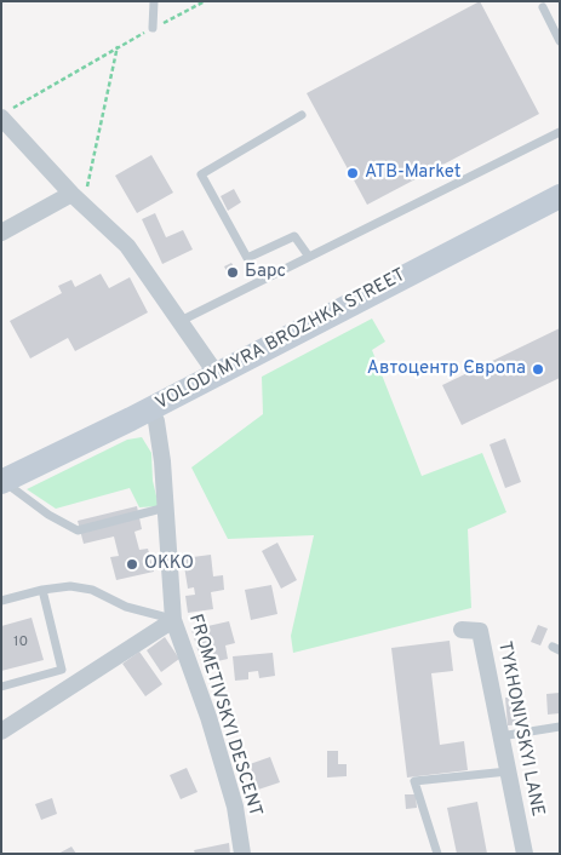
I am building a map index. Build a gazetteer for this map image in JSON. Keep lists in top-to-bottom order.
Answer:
{
  "streets": {
    "main road": ["VOLODYMYRA BROZHKA STREET"],
    "street": ["FROMETIVSKYI DESCENT", "TYKHONIVSKYI LANE"]
  },
  "crossings": [
    ["VOLODYMYRA BROZHKA STREET", "FROMETIVSKYI DESCENT"]
  ],
  "places": [
    "ATB-Market",
    "Барс",
    "Автоцентр Європа",
    "OKKO"
  ],
  "house_numbers": ["10"]
}
